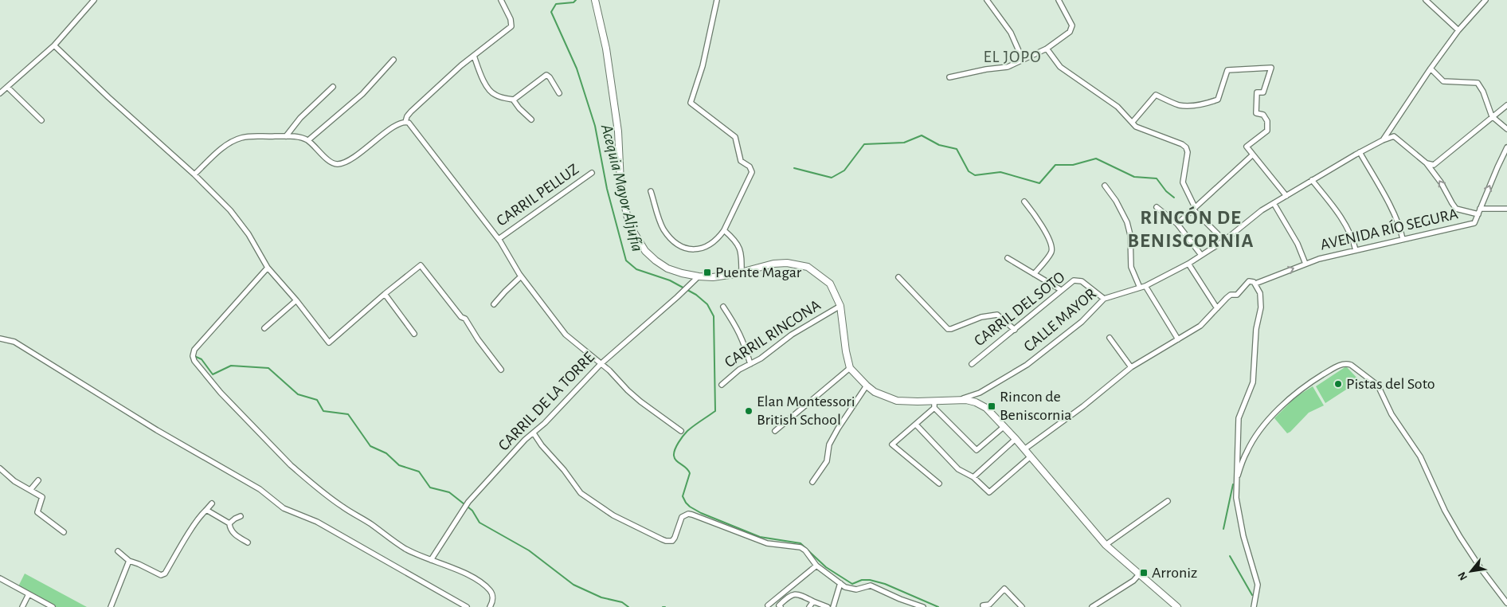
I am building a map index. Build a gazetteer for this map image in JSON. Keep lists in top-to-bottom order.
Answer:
{
  "streets": {
    "street": [
      "CARRIL PELLUZ",
      "AVENIDA RÍO SEGURA",
      "CARRIL DEL SOTO",
      "CALLE MAYOR",
      "CARRIL RINCONA",
      "CARRIL DE LA TORRE"
    ]
  },
  "crossings": [
    ["CARRIL DEL SOTO", "CALLE MAYOR"]
  ],
  "districts": ["EL JOPO", "RINCÓN DE BENISCORNIA"],
  "water": ["Acequia Mayor Aljufía"],
  "places": {
    "transit": ["Puente Magar", "Rincon de Beniscornia", "Arroniz"],
    "other": ["Pistas del Soto", "Elan Montessori British School"]
  },
  "north": "bottom left"
}
